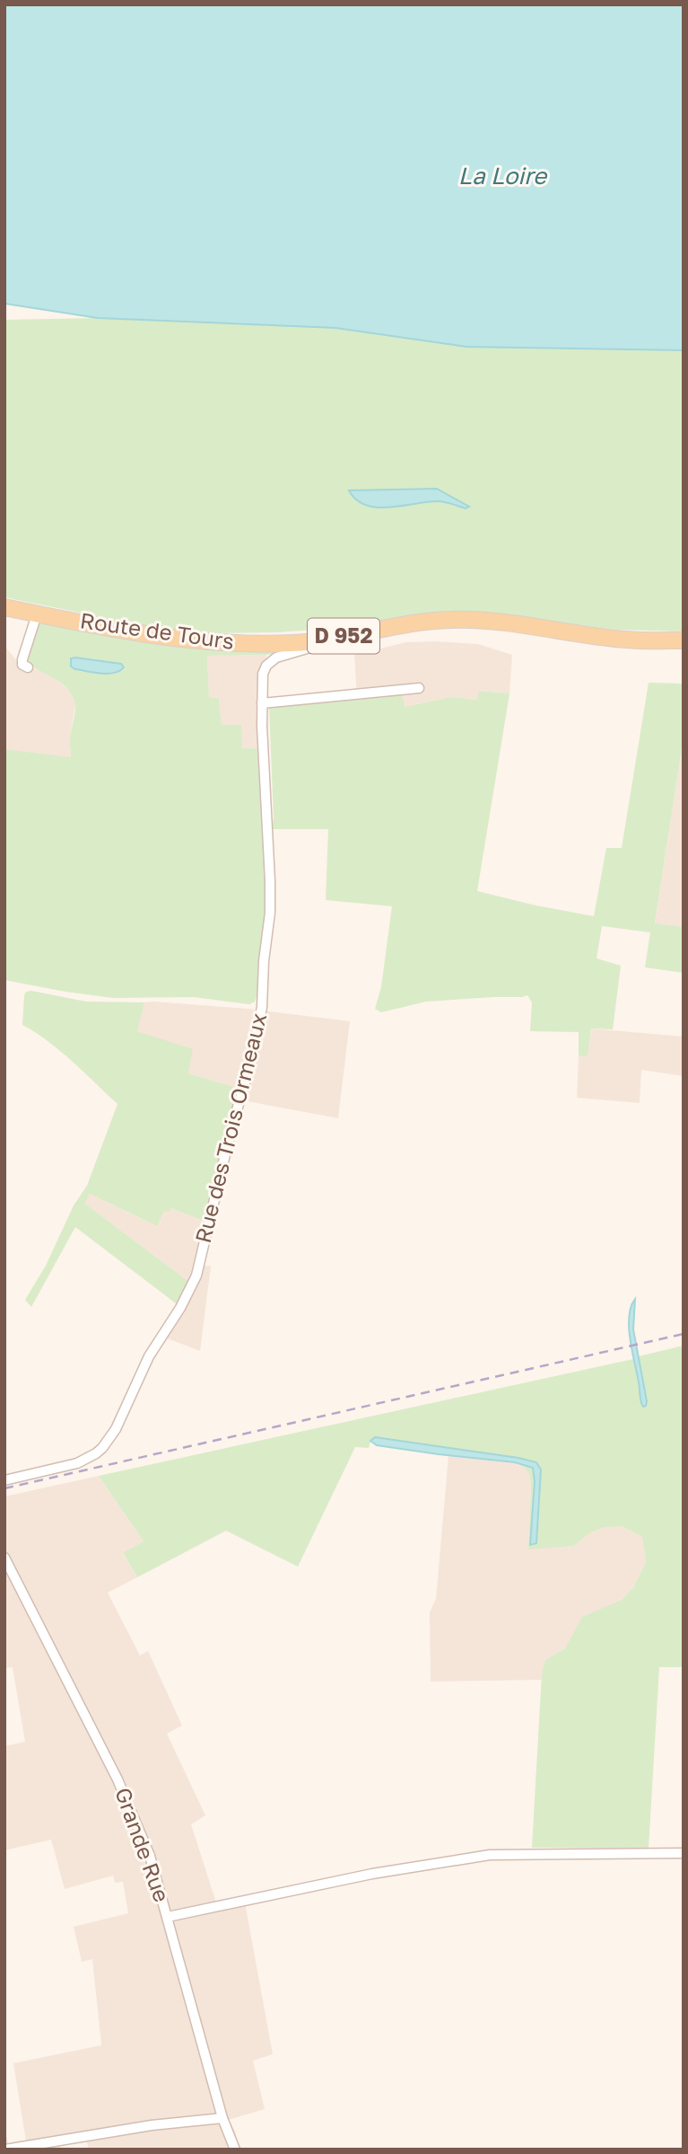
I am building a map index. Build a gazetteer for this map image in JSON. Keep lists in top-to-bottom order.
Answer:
{
  "streets": {
    "main road": ["Route de Tours", "D 952"],
    "street": ["Rue des Trois Ormeaux", "Grande Rue"]
  },
  "crossings": [
    ["Route de Tours", "Rue des Trois Ormeaux"]
  ],
  "water": ["La Loire"]
}
